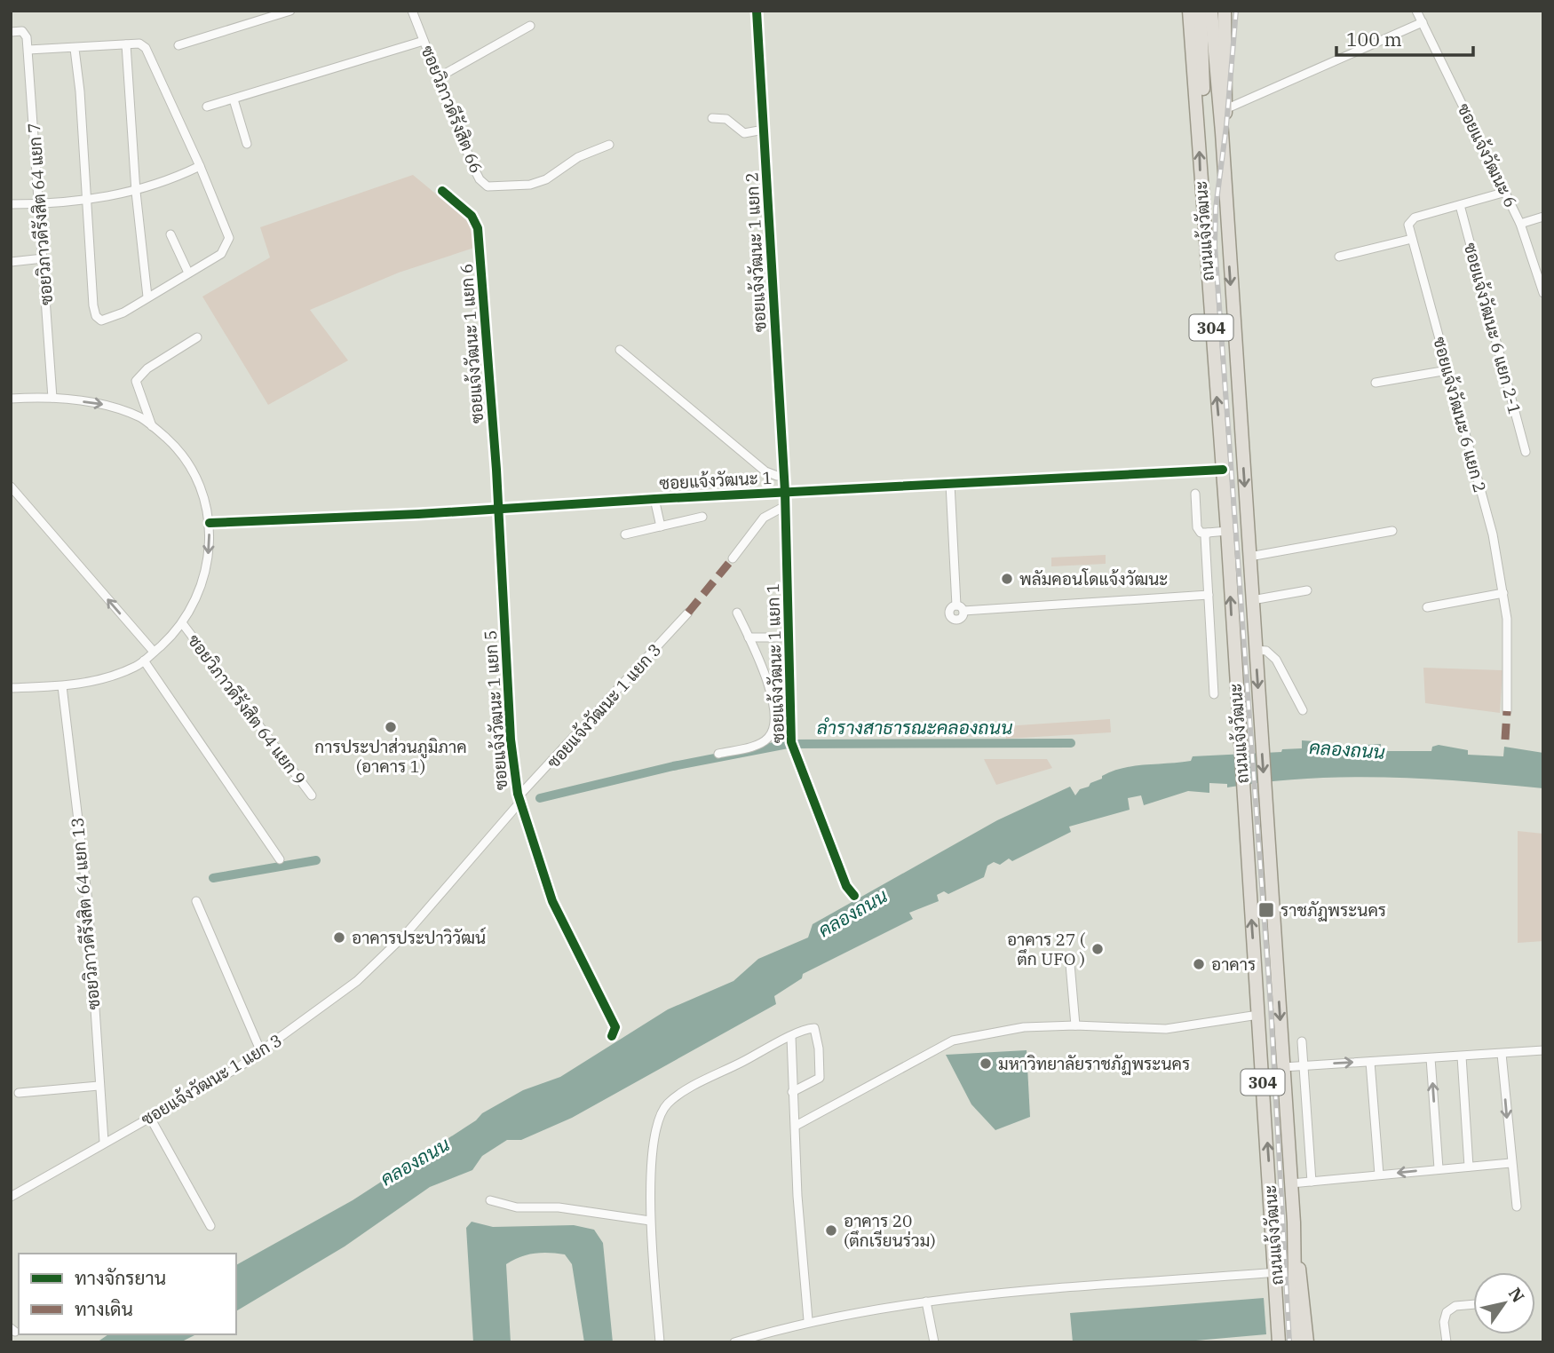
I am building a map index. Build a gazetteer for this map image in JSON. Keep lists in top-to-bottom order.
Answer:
{
  "streets": {
    "main road": ["ถนนแจ้งวัฒนะ", "304"],
    "street": [
      "ซอยวิภาวดีรังสิต 66",
      "ซอยแจ้งวัฒนะ 6",
      "ซอยวิภาวดีรังสิต 64 แยก 7",
      "ซอยแจ้งวัฒนะ 1 แยก 2",
      "ซอยแจ้งวัฒนะ 6 แยก 2-1",
      "ซอยแจ้งวัฒนะ 1 แยก 6",
      "ซอยแจ้งวัฒนะ 6 แยก 2",
      "ซอยแจ้งวัฒนะ 1",
      "ซอยแจ้งวัฒนะ 1 แยก 1",
      "ซอยแจ้งวัฒนะ 1 แยก 3",
      "ซอยวิภาวดีรังสิต 64 แยก 9",
      "ซอยแจ้งวัฒนะ 1 แยก 5",
      "ซอยวิภาวดีรังสิต 64 แยก 13"
    ]
  },
  "crossings": [
    ["ถนนแจ้งวัฒนะ", "ซอยแจ้งวัฒนะ 1"],
    ["ซอยแจ้งวัฒนะ 1 แยก 2", "ซอยแจ้งวัฒนะ 1"],
    ["ซอยแจ้งวัฒนะ 1 แยก 2", "ซอยแจ้งวัฒนะ 1 แยก 1"],
    ["ซอยแจ้งวัฒนะ 1 แยก 6", "ซอยแจ้งวัฒนะ 1"],
    ["ซอยแจ้งวัฒนะ 1 แยก 6", "ซอยแจ้งวัฒนะ 1 แยก 5"],
    ["ซอยแจ้งวัฒนะ 1", "ซอยแจ้งวัฒนะ 1 แยก 1"],
    ["ซอยแจ้งวัฒนะ 1", "ซอยแจ้งวัฒนะ 1 แยก 5"],
    ["ซอยแจ้งวัฒนะ 1 แยก 3", "ซอยแจ้งวัฒนะ 1 แยก 5"],
    ["ซอยแจ้งวัฒนะ 1 แยก 3", "ซอยวิภาวดีรังสิต 64 แยก 13"]
  ],
  "water": ["ลำรางสาธารณะคลองถนน", "คลองถนน"],
  "places": {
    "other": [
      "พลัมคอนโดแจ้งวัฒนะ",
      "การประปาส่วนภูมิภาค (อาคาร 1)",
      "อาคารประปาวิวัฒน์",
      "อาคาร 27 ( ตึก UFO )",
      "อาคาร",
      "มหาวิทยาลัยราชภัฏพระนคร",
      "อาคาร 20 (ตึกเรียนร่วม)"
    ],
    "transit": ["ราชภัฏพระนคร"]
  },
  "legend": ["ทางจักรยาน", "ทางเดิน"],
  "scale_bar": "100 m",
  "north": "top right"
}
